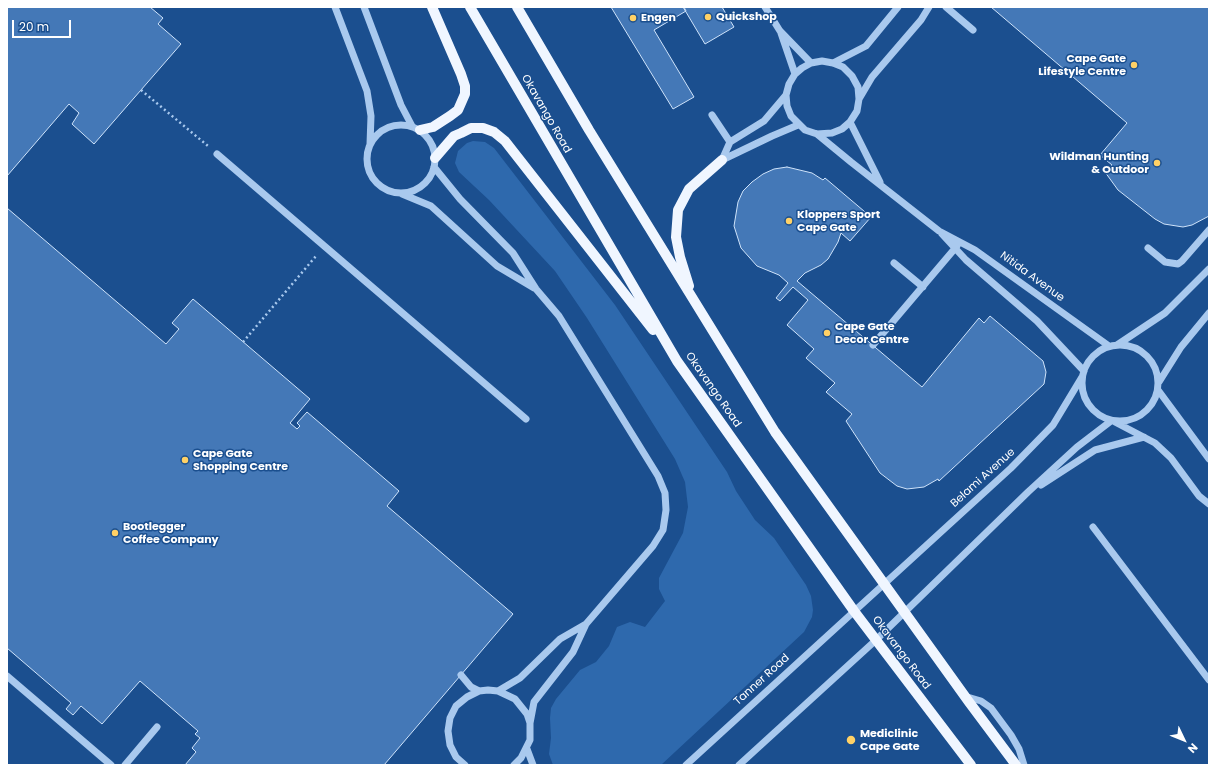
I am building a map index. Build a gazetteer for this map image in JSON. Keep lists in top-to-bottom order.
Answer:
{
  "streets": {
    "main road": ["Okavango Road"],
    "street": ["Nitida Avenue", "Belami Avenue", "Tanner Road"]
  },
  "crossings": [
    ["Okavango Road", "Belami Avenue"],
    ["Okavango Road", "Tanner Road"],
    ["Nitida Avenue", "Belami Avenue"],
    ["Belami Avenue", "Tanner Road"]
  ],
  "places": [
    "Quickshop",
    "Engen",
    "Cape Gate Lifestyle Centre",
    "Wildman Hunting & Outdoor",
    "Kloppers Sport Cape Gate",
    "Cape Gate Decor Centre",
    "Cape Gate Shopping Centre",
    "Bootlegger Coffee Company",
    "Mediclinic Cape Gate"
  ],
  "scale_bar": "20 m",
  "north": "bottom right"
}
